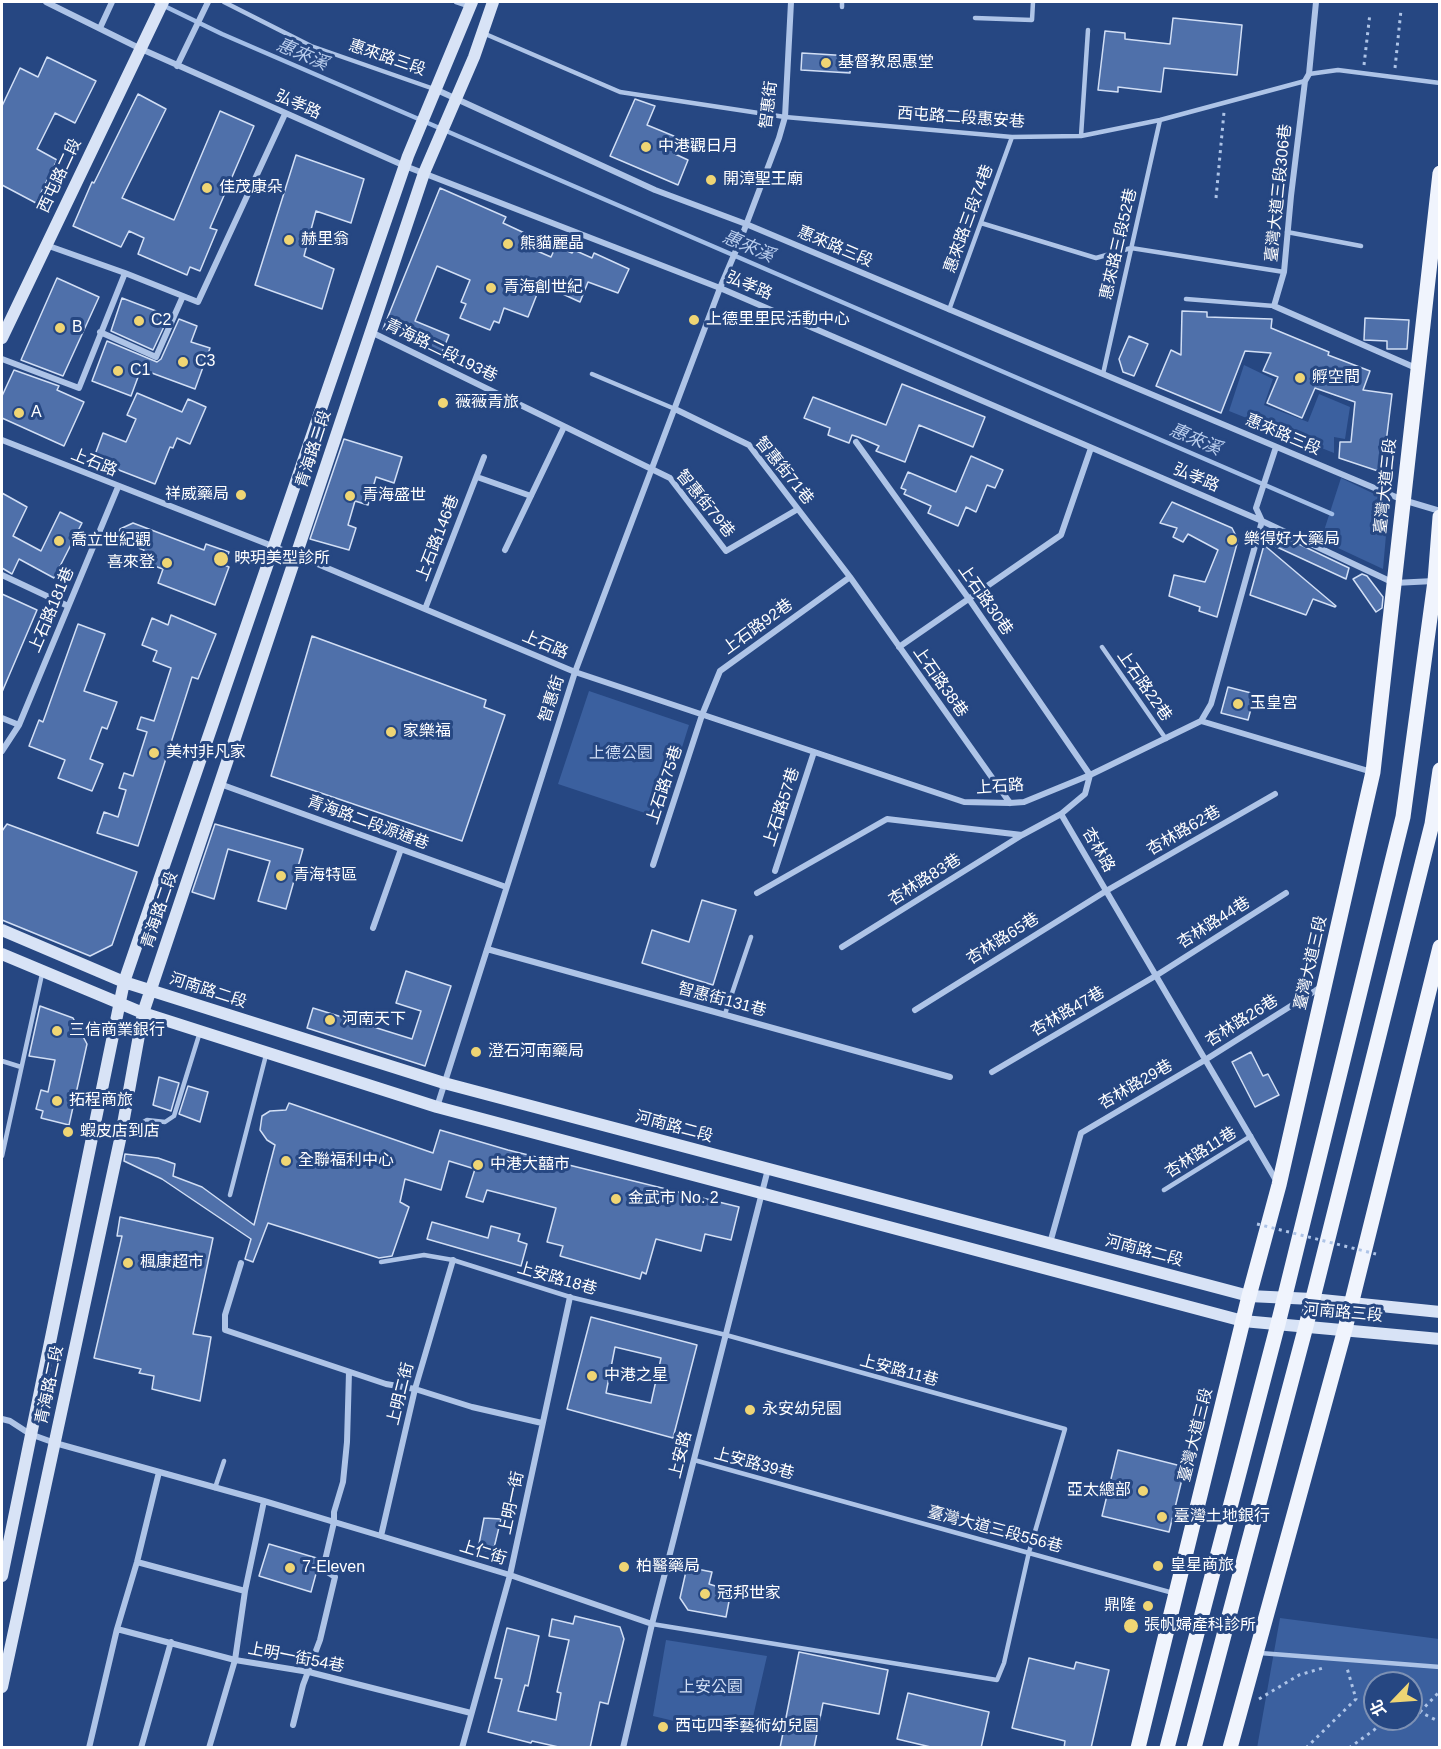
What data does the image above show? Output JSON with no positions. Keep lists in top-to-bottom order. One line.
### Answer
{"streets":{"main road":["西屯路二段","青海路二段","臺灣大道三段","河南路二段","河南路三段"],"street":["惠來路三段","弘孝路","智惠街","臺灣大道三段306巷","青海路二段193巷","上石路","智惠街71巷","智惠街79巷","上石路146巷","上石路30巷","上石路181巷","上石路92巷","上石路38巷","上石路75巷","上石路57巷","青海路二段源通巷","杏林路62巷","杏林路","杏林路83巷","杏林路44巷","杏林路65巷","智惠街131巷","杏林路47巷","杏林路26巷","杏林路29巷","上明二街","上安路","上明一街","上仁街","上明一街54巷"],"lane":["西屯路二段惠安巷","惠來路三段74巷","惠來路三段52巷","上石路22巷","杏林路11巷","上安路18巷","上安路11巷","上安路39巷","臺灣大道三段556巷"]},"crossings":[["惠來路三段","智惠街"],["惠來路三段","惠來路三段74巷"],["惠來路三段","惠來路三段52巷"],["惠來路三段","青海路二段"],["惠來路三段","臺灣大道三段"],["弘孝路","智惠街"],["弘孝路","西屯路二段"],["弘孝路","青海路二段"],["弘孝路","臺灣大道三段"],["智惠街","西屯路二段惠安巷"],["智惠街","青海路二段193巷"],["智惠街","上石路"],["智惠街","智惠街71巷"],["智惠街","智惠街79巷"],["智惠街","青海路二段源通巷"],["智惠街","河南路二段"],["智惠街","智惠街131巷"],["西屯路二段惠安巷","臺灣大道三段306巷"],["西屯路二段惠安巷","惠來路三段74巷"],["西屯路二段惠安巷","惠來路三段52巷"],["青海路二段193巷","青海路二段"],["青海路二段193巷","智惠街79巷"],["青海路二段","上石路"],["青海路二段","青海路二段源通巷"],["青海路二段","河南路二段"],["青海路二段","上仁街"],["上石路","上石路146巷"],["上石路","上石路30巷"],["上石路","上石路181巷"],["上石路","上石路92巷"],["上石路","上石路38巷"],["上石路","上石路22巷"],["上石路","上石路75巷"],["上石路","上石路57巷"],["智惠街71巷","智惠街79巷"],["智惠街71巷","上石路92巷"],["智惠街71巷","上石路38巷"],["臺灣大道三段","杏林路"],["臺灣大道三段","河南路二段"],["臺灣大道三段","杏林路26巷"],["臺灣大道三段","河南路三段"],["臺灣大道三段","臺灣大道三段556巷"],["上石路92巷","上石路38巷"],["上石路92巷","上石路75巷"],["杏林路62巷","杏林路"],["杏林路62巷","杏林路65巷"],["杏林路","杏林路44巷"],["杏林路","杏林路65巷"],["杏林路","杏林路47巷"],["杏林路","杏林路26巷"],["杏林路","杏林路29巷"],["杏林路","杏林路11巷"],["杏林路44巷","杏林路47巷"],["河南路二段","杏林路29巷"],["河南路二段","河南路三段"],["河南路二段","上安路"],["杏林路26巷","杏林路29巷"],["上安路18巷","上安路11巷"],["上安路18巷","上明二街"],["上安路18巷","上安路"],["上安路18巷","上明一街"],["上安路11巷","上安路"],["上安路11巷","臺灣大道三段556巷"],["上安路11巷","上仁街"],["上明二街","上仁街"],["上安路","上安路39巷"],["上安路","上仁街"],["上安路39巷","臺灣大道三段556巷"],["上明一街","上仁街"],["上明一街","上明一街54巷"],["臺灣大道三段556巷","上仁街"]],"water":["惠來溪"],"parks":["上德公園","上安公園"],"places":["基督教恩惠堂","中港觀日月","開漳聖王廟","佳茂康朵","赫里翁","熊貓麗晶","青海創世紀","上德里里民活動中心","C2","B","C3","C1","孵空間","薇薇青旅","A","祥威藥局","青海盛世","樂得好大藥局","喬立世紀觀","映玥美型診所","喜來登","玉皇宮","家樂福","美村非凡家","青海特區","河南天下","三信商業銀行","澄石河南藥局","拓程商旅","蝦皮店到店","全聯福利中心","中港大囍市","金武市 No. 2","楓康超市","中港之星","永安幼兒園","亞太總部","臺灣土地銀行","皇星商旅","柏醫藥局","7-Eleven","冠邦世家","鼎隆","張帆婦產科診所","西屯四季藝術幼兒園"],"north":"bottom left"}
